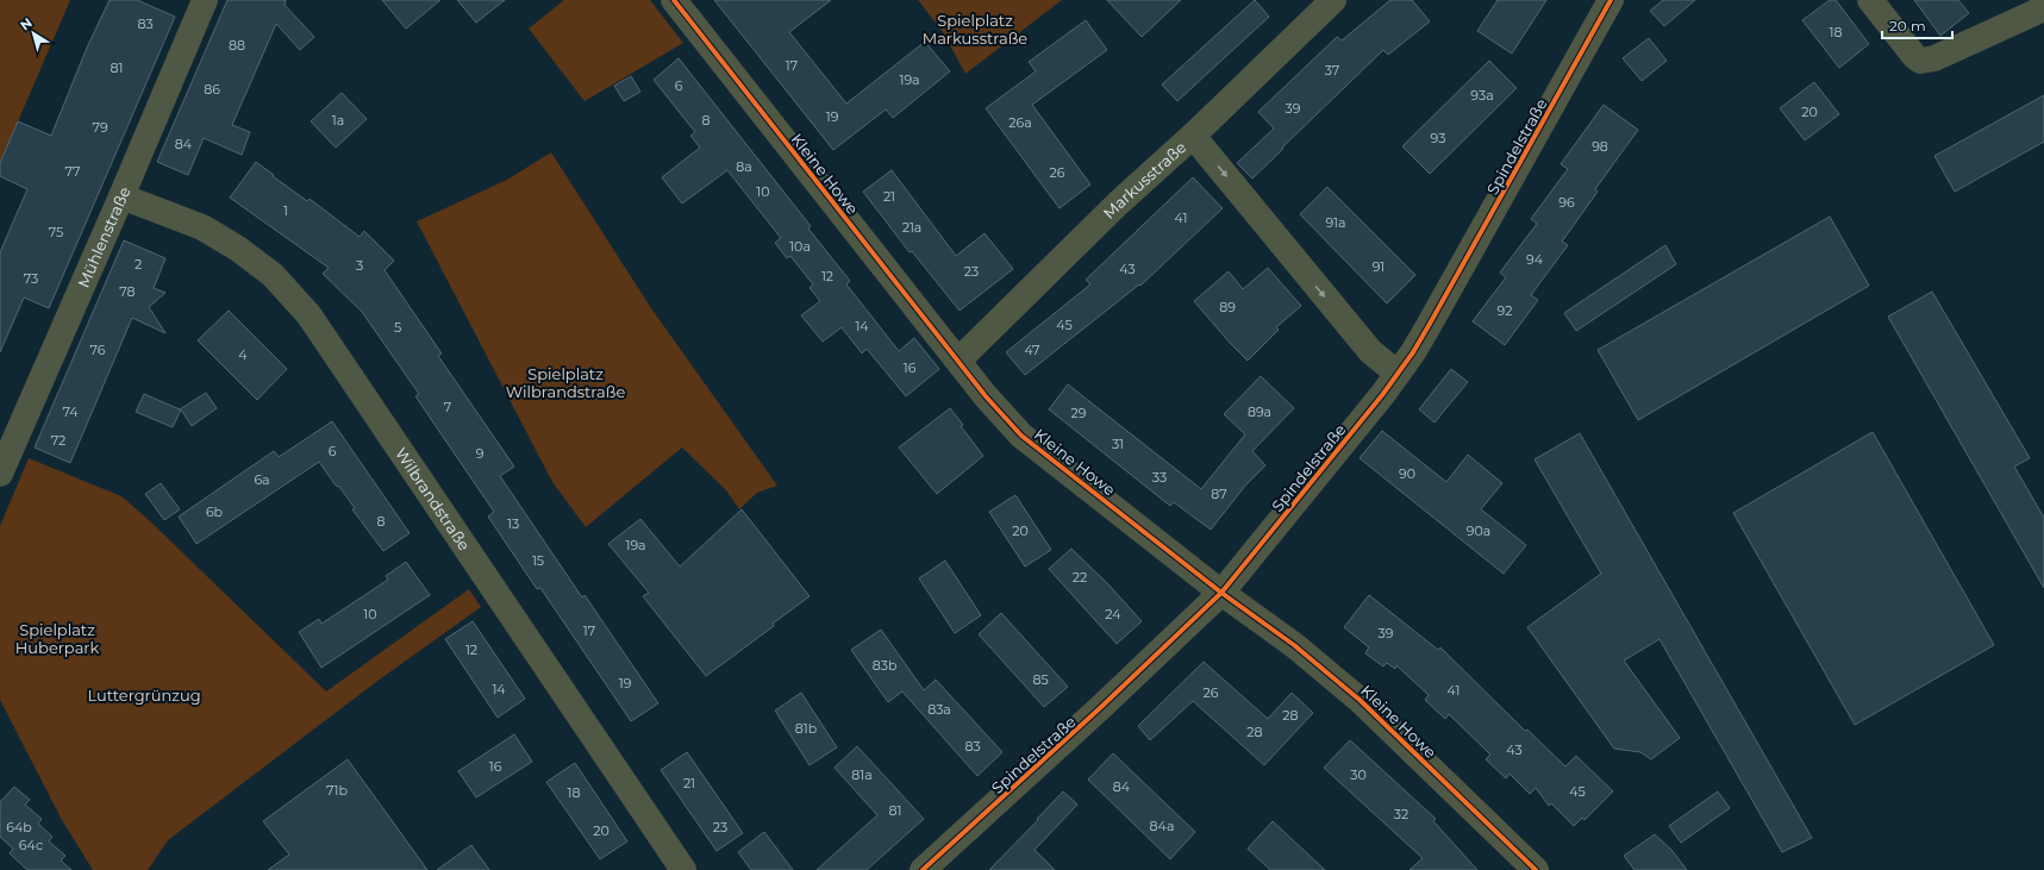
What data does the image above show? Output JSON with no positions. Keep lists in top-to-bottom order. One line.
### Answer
{"streets":{"street":["Spindelstraße","Kleine Howe","Markusstraße","Mühlenstraße","Wilbrandstraße"]},"crossings":[["Spindelstraße","Kleine Howe"],["Kleine Howe","Markusstraße"],["Mühlenstraße","Wilbrandstraße"]],"parks":["Spielplatz Markusstraße","Spielplatz Wilbrandstraße","Spielplatz Huberpark","Luttergrünzug"],"house_numbers":["83","18","88","17","81","37","19a","6","86","93a","39","20","19","1a","8","26a","79","93","84","98","8a","77","26","10","21","96","1","41","91a","21a","75","10a","94","2","3","91","43","23","12","73","78","89","92","45","14","5","76","47","4","16","7","74","89a","29","72","31","6","9","90","33","6a","87","6b","8","13","20","90a","19a","15","22","10","24","17","39","12","83b","85","19","14","41","26","83a","28","81b","28","83","43","16","81a","30","21","84","71b","45","18","81","32","84a","64b","23","20","64c"],"scale_bar":"20 m","north":"top left"}
